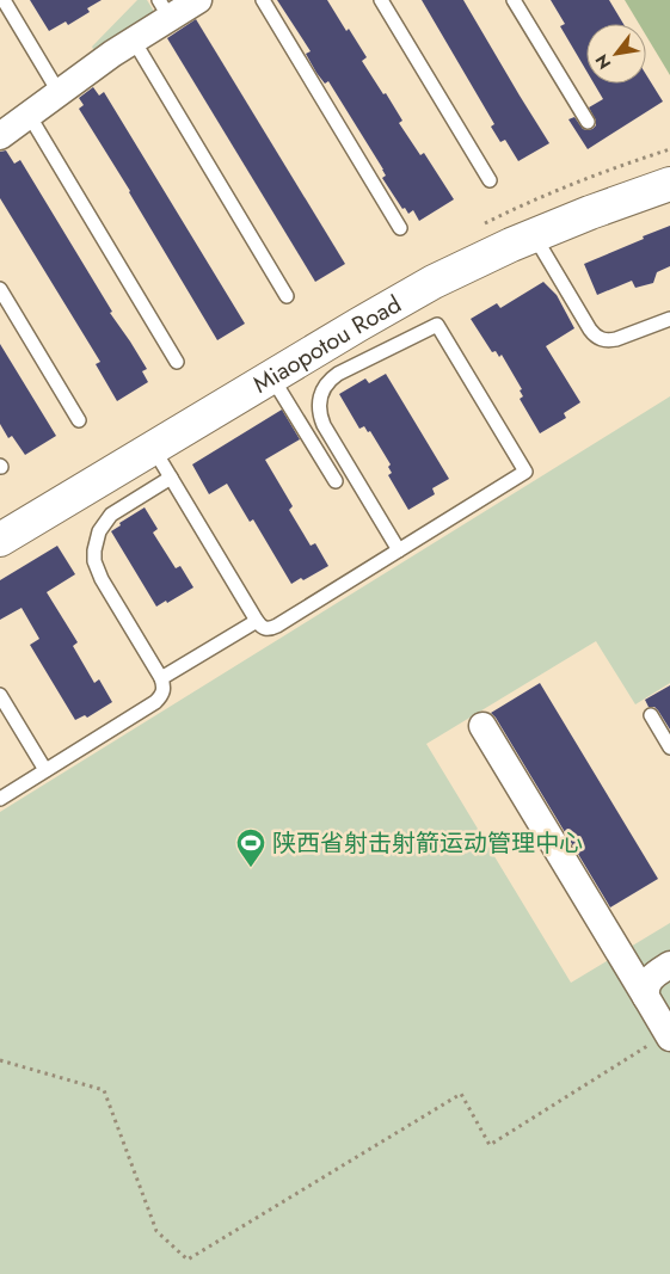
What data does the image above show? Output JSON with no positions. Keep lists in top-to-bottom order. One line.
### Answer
{"streets":{"street":["Miaopotou Road"]},"places":{"sports":["陕西省射击射箭运动管理中心"]},"north":"bottom left"}
